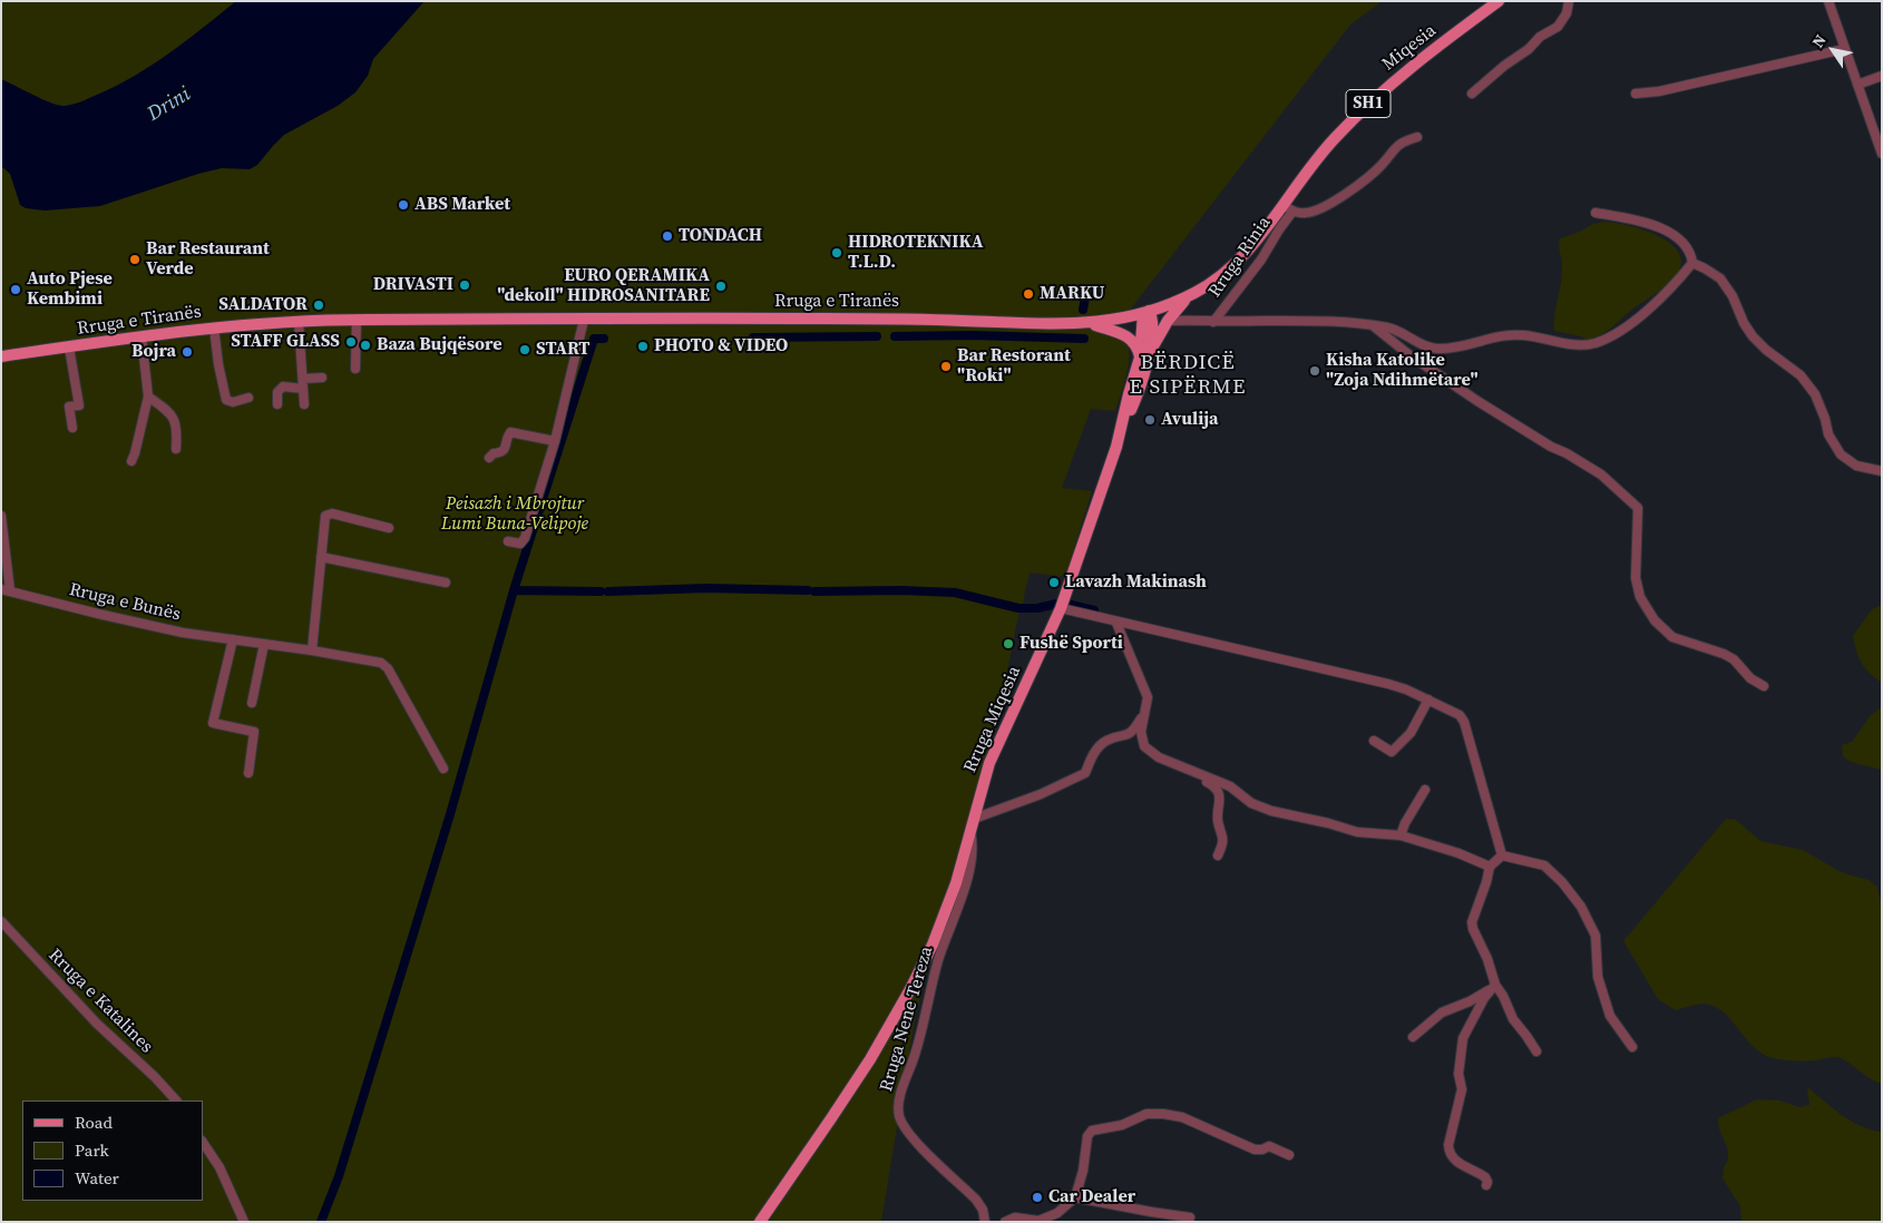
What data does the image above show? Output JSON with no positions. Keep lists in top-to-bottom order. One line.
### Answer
{"streets":{"main road":["Miqesia","SH1","Rruga e Tiranës","Rruga Miqesia"],"street":["Rruga Rinia","Rruga e Bunës","Rruga e Katalines","Rruga Nene Tereza"]},"crossings":[["Miqesia","SH1"],["Miqesia","Rruga Rinia"],["SH1","Rruga e Tiranës"],["SH1","Rruga Miqesia"],["Rruga Miqesia","Rruga Nene Tereza"]],"districts":["BËRDICË E SIPËRME"],"water":["Drini"],"parks":["Peisazh i Mbrojtur Lumi Buna-Velipoje"],"places":["ABS Market","TONDACH","HIDROTEKNIKA T.L.D.","Bar Restaurant Verde","DRIVASTI","EURO QERAMIKA \"dekoll\" HIDROSANITARE","Auto Pjese Kembimi","MARKU","SALDATOR","STAFF GLASS","Baza Bujqësore","PHOTO & VIDEO","START","Bojra","Bar Restorant \"Roki\"","Kisha Katolike \"Zoja Ndihmëtare\"","Avulija","Lavazh Makinash","Fushë Sporti","Car Dealer"],"legend":["Road","Park","Water"],"north":"top left"}
